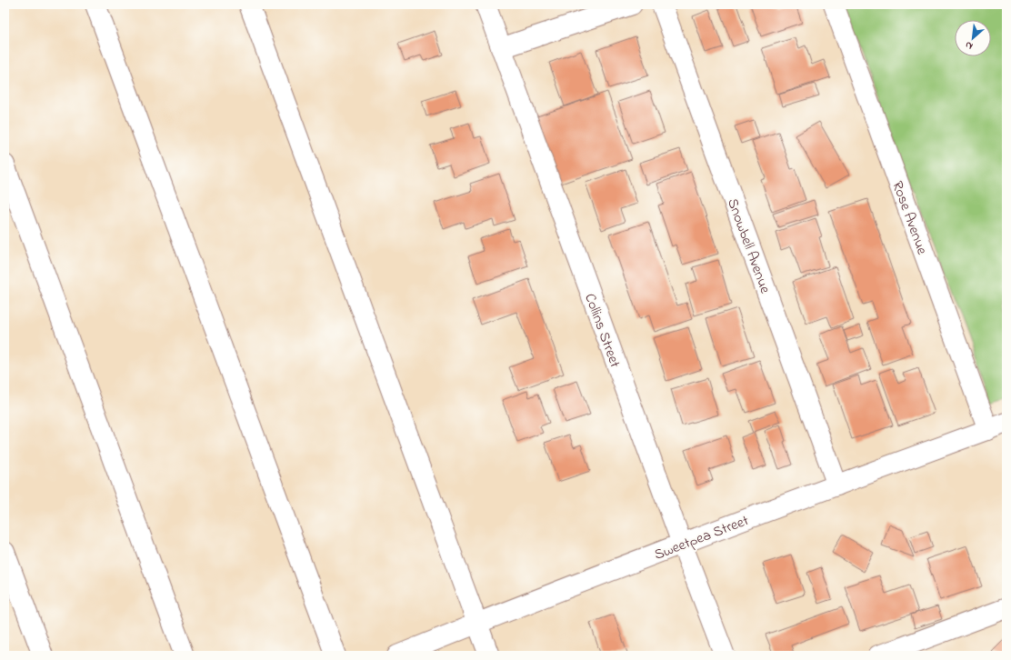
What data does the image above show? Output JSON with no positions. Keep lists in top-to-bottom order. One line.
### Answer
{"streets":{"street":["Rose Avenue","Snowbell Avenue","Collins Street","Sweetpea Street"]},"crossings":[["Rose Avenue","Sweetpea Street"],["Snowbell Avenue","Sweetpea Street"],["Collins Street","Sweetpea Street"]],"north":"bottom left"}
